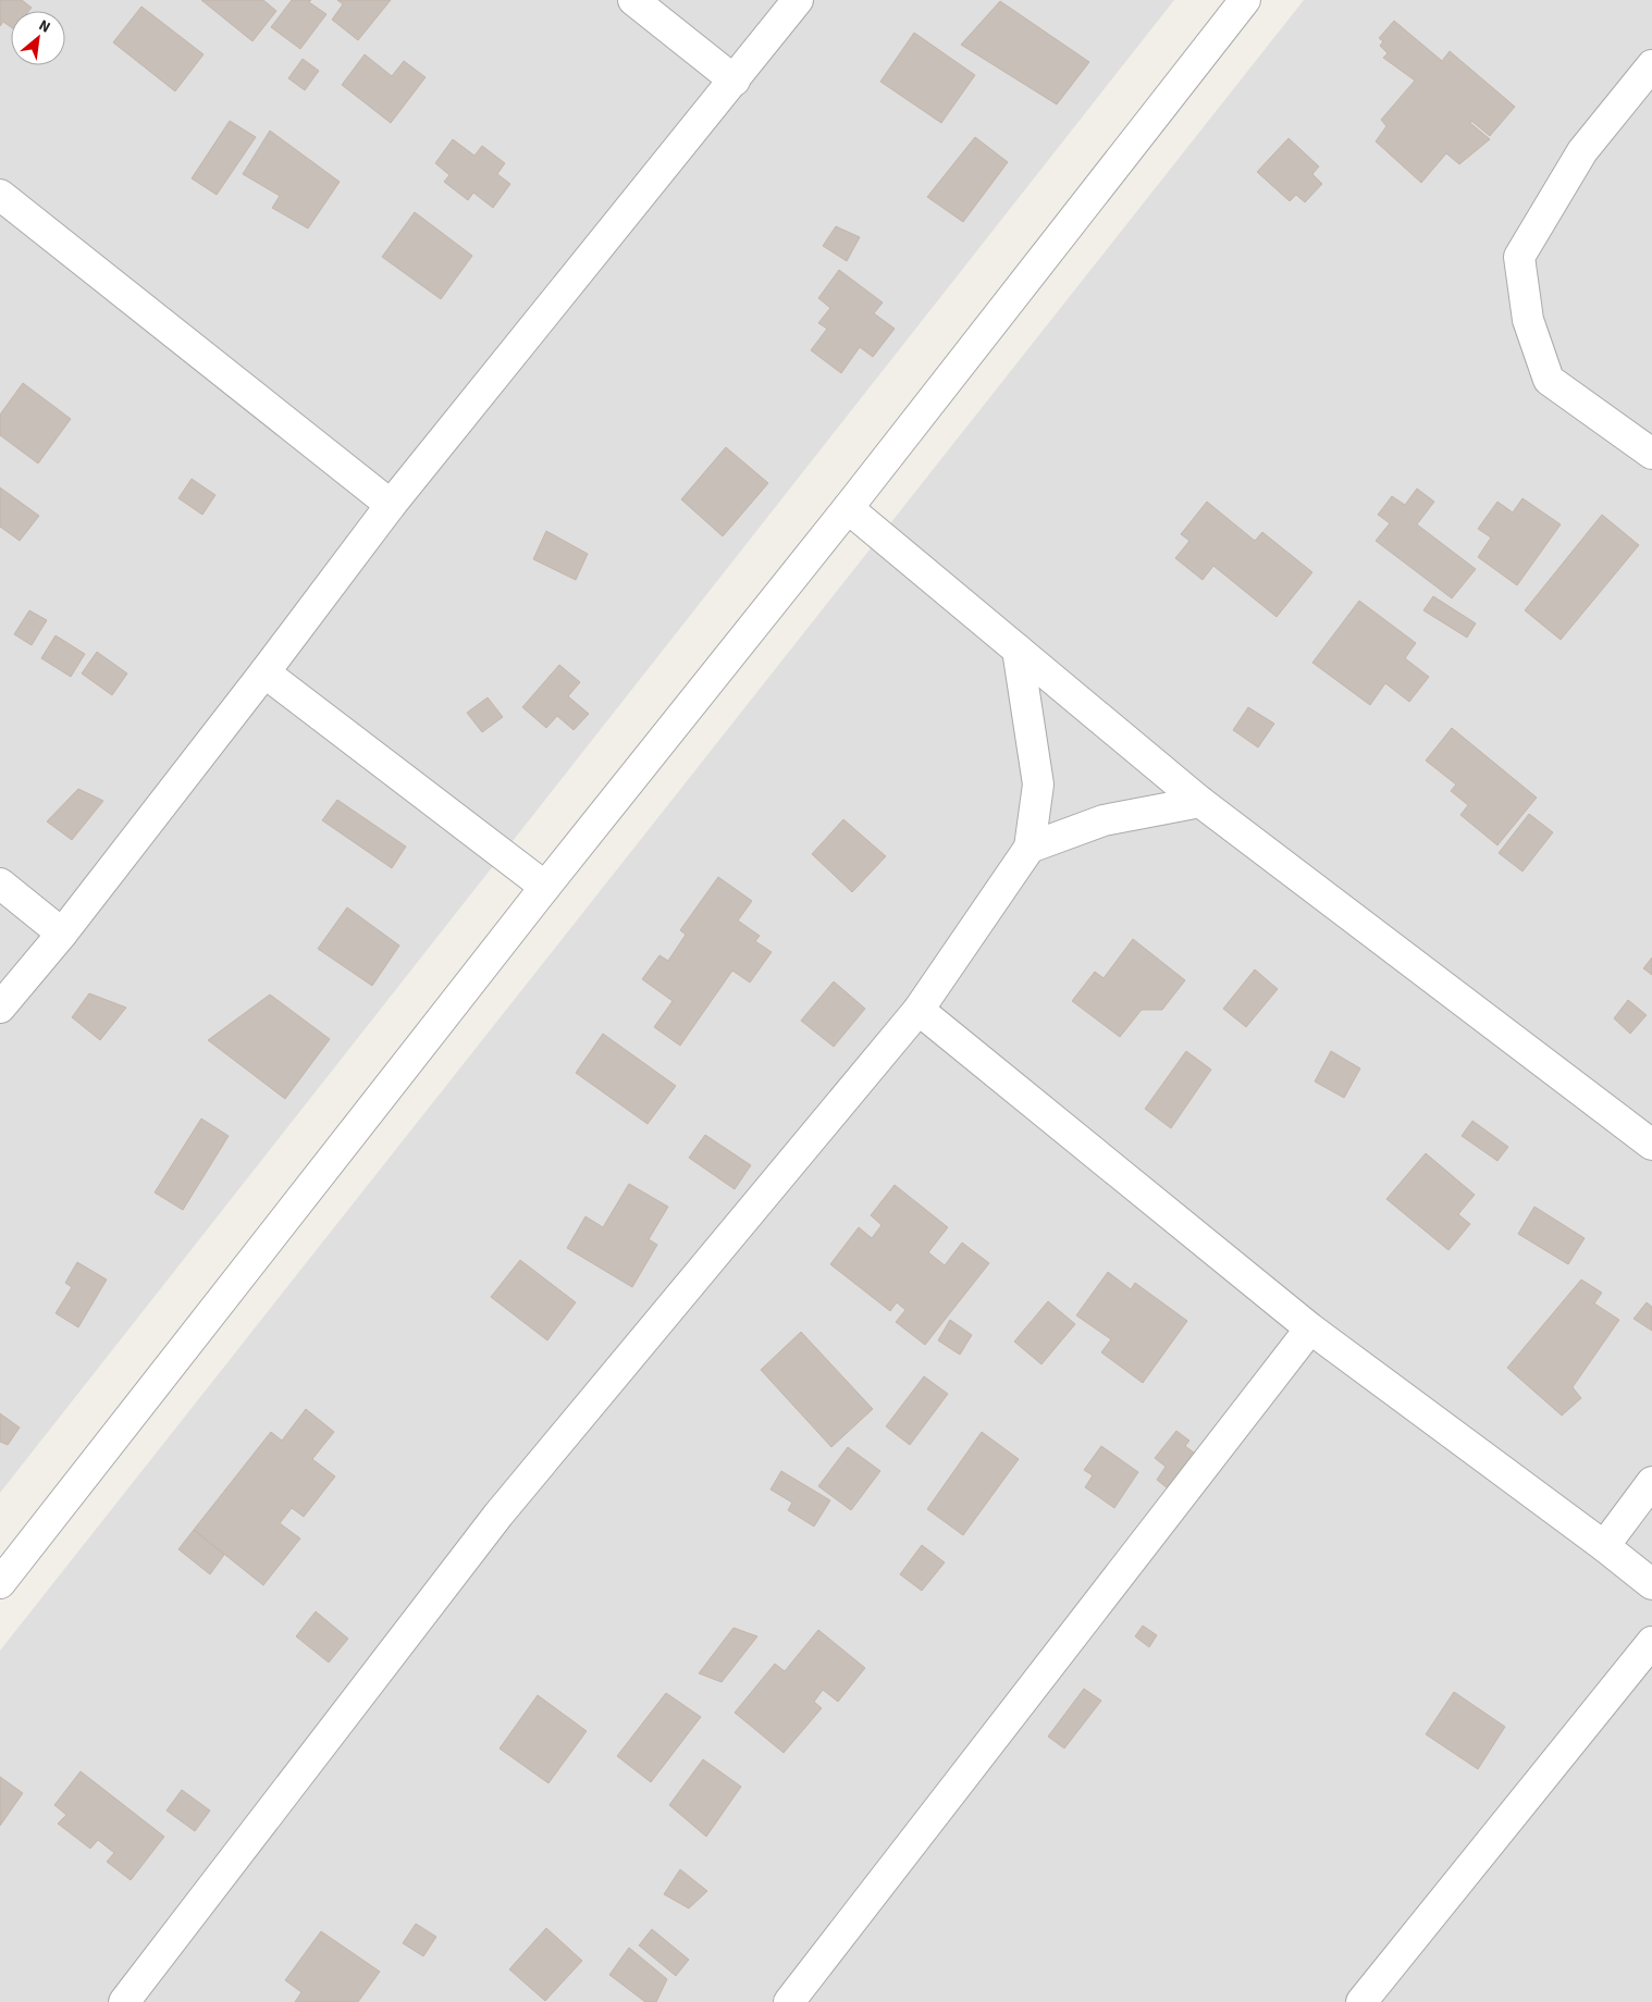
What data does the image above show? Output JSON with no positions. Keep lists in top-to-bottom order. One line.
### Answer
{"north":"top right"}
